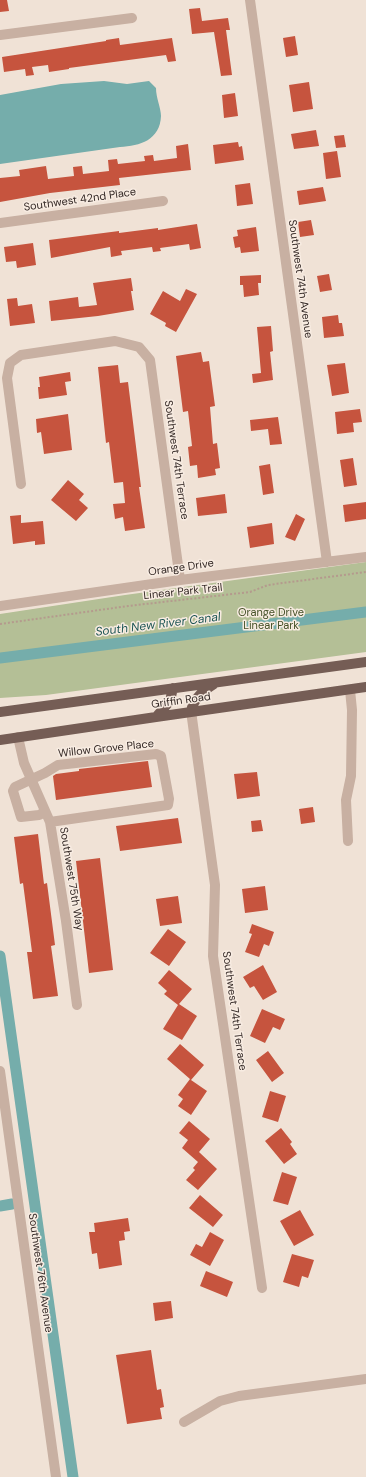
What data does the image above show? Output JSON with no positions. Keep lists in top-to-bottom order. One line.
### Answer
{"streets":{"main road":["Griffin Road"],"street":["Southwest 42nd Place","Southwest 74th Avenue","Southwest 74th Terrace","Orange Drive","Willow Grove Place","Southwest 75th Way","Southwest 76th Avenue"],"path":["Linear Park Trail"]},"crossings":[["Southwest 74th Avenue","Orange Drive"],["Southwest 74th Terrace","Orange Drive"],["Southwest 74th Terrace","Griffin Road"],["Griffin Road","Southwest 75th Way"],["Willow Grove Place","Southwest 75th Way"]],"water":["South New River Canal"],"parks":["Orange Drive Linear Park"]}
